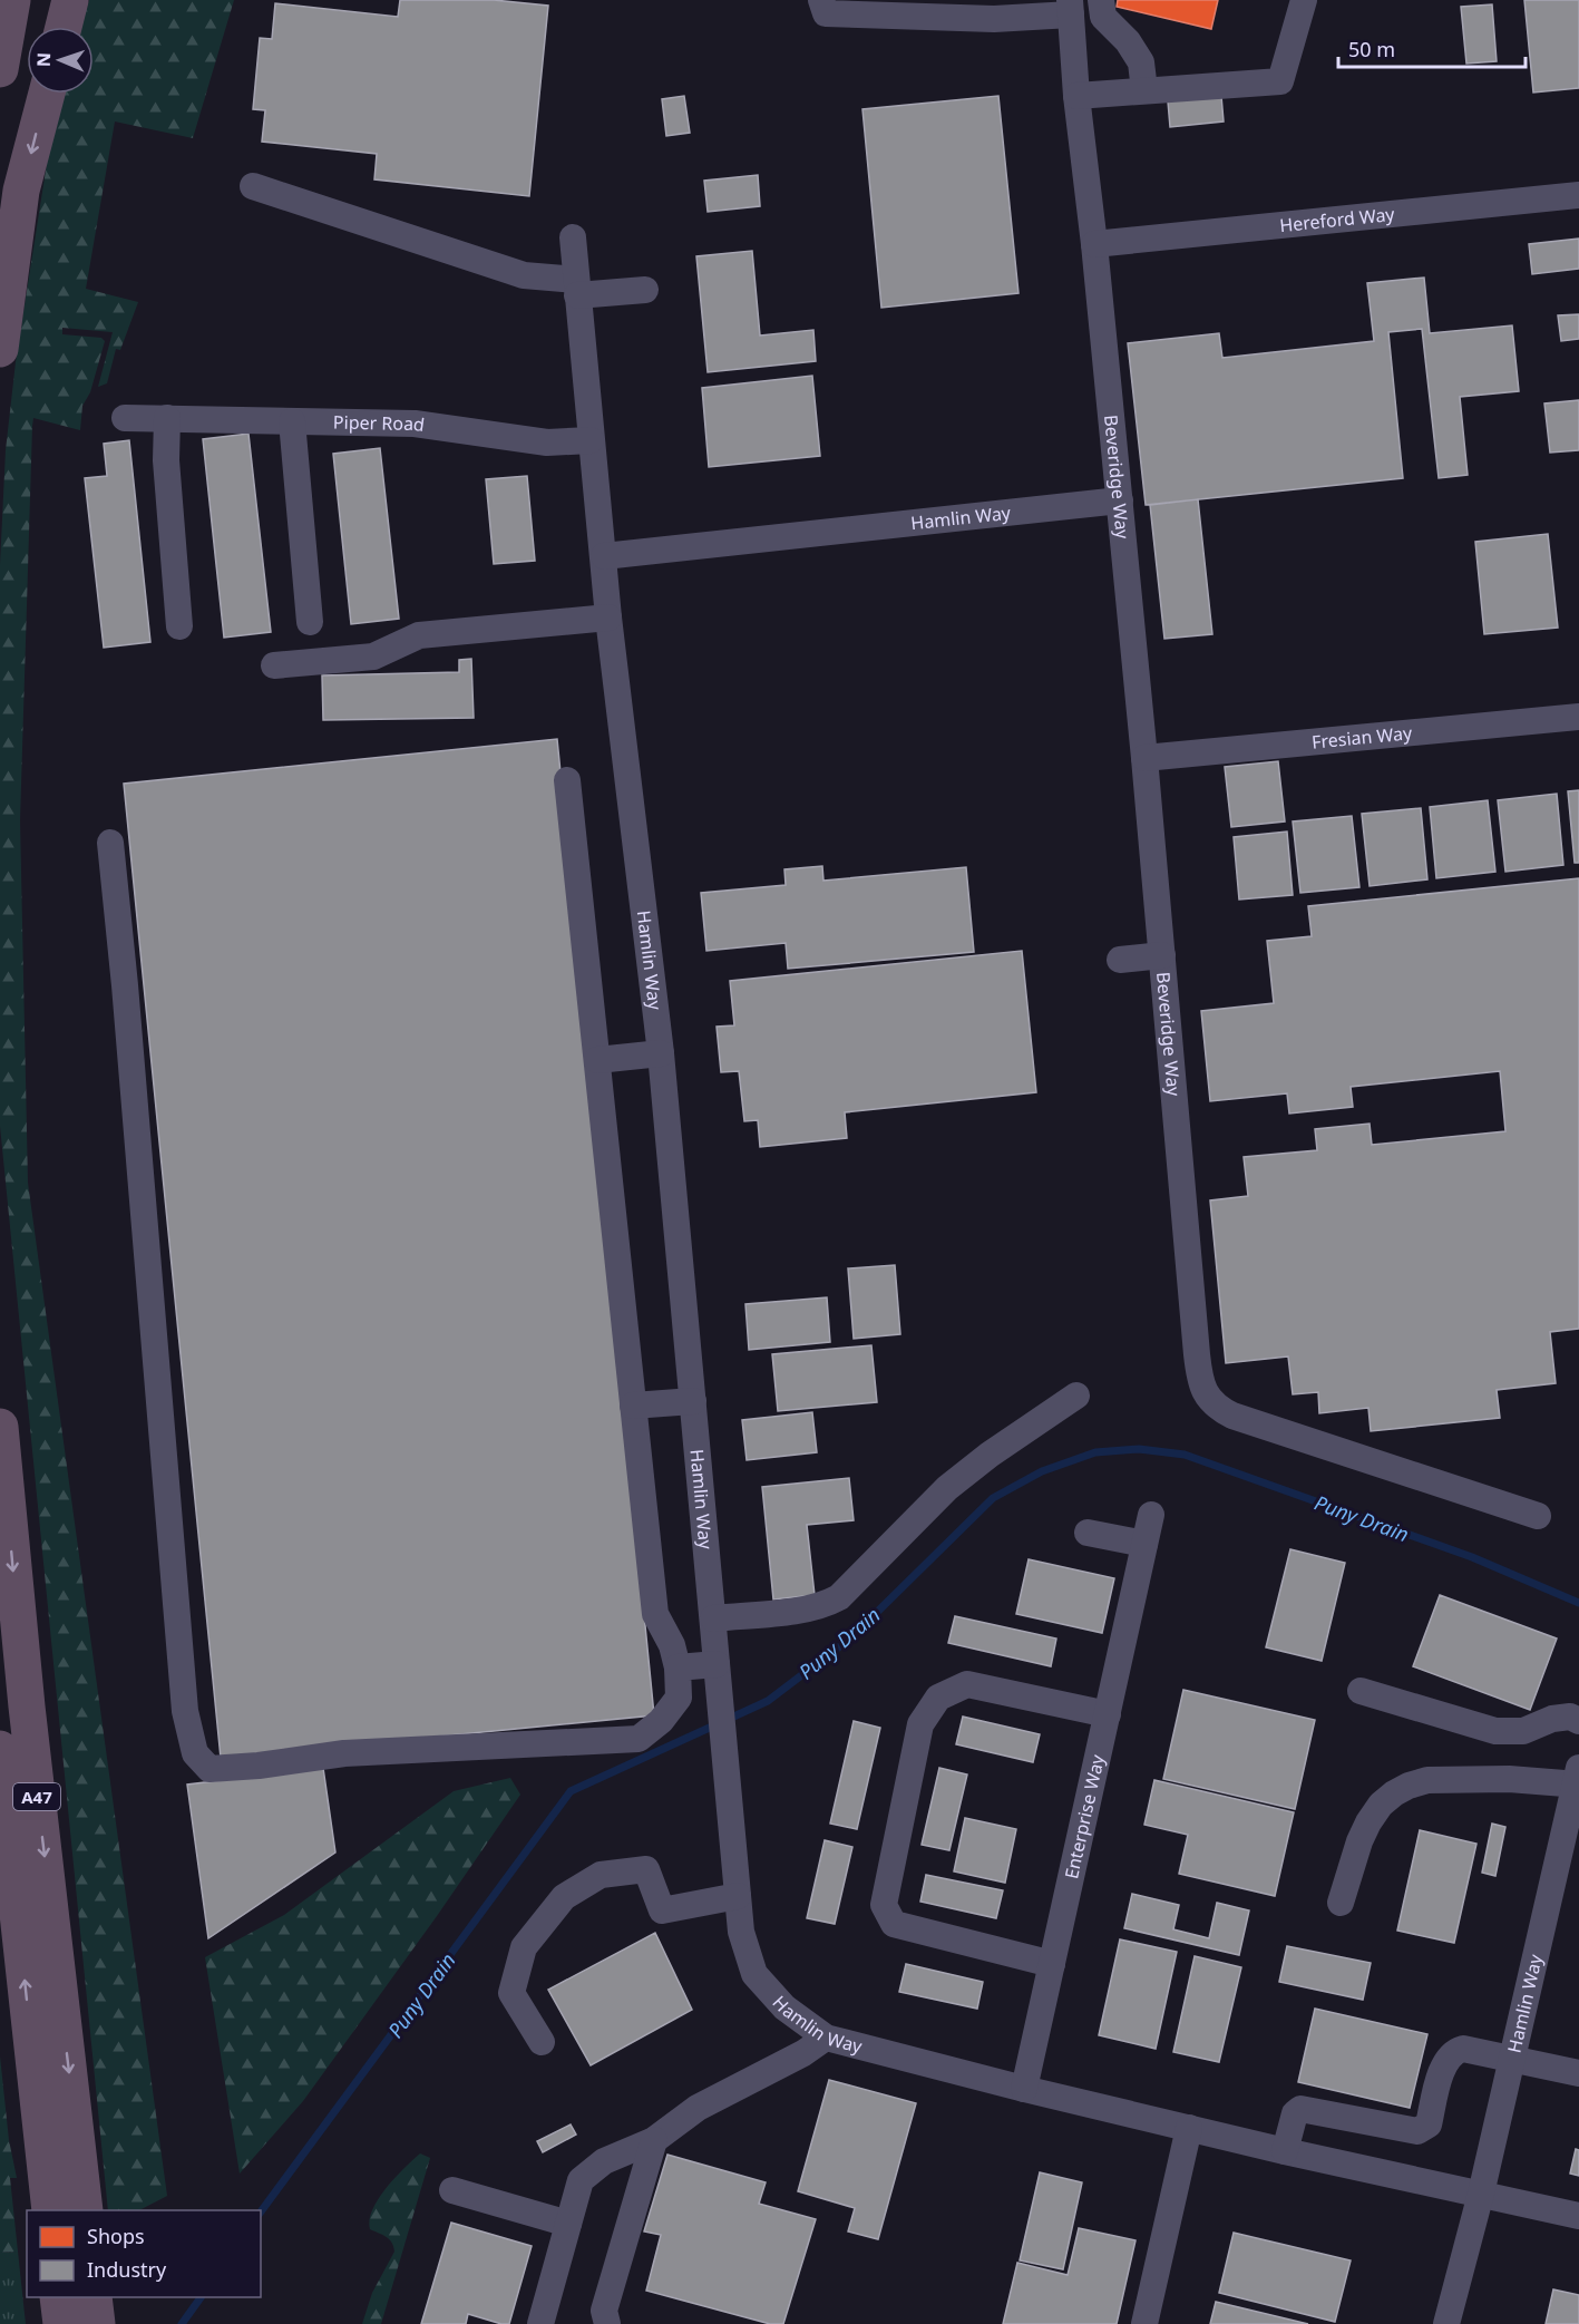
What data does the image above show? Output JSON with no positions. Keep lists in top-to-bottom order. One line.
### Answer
{"streets":{"highway":["A47"],"street":["Hereford Way","Piper Road","Beveridge Way","Hamlin Way","Fresian Way","Enterprise Way"]},"crossings":[["Hereford Way","Beveridge Way"],["Piper Road","Hamlin Way"],["Beveridge Way","Hamlin Way"],["Beveridge Way","Fresian Way"],["Hamlin Way","Enterprise Way"]],"water":["Puny Drain"],"legend":["Shops","Industry"],"scale_bar":"50 m","north":"left"}
